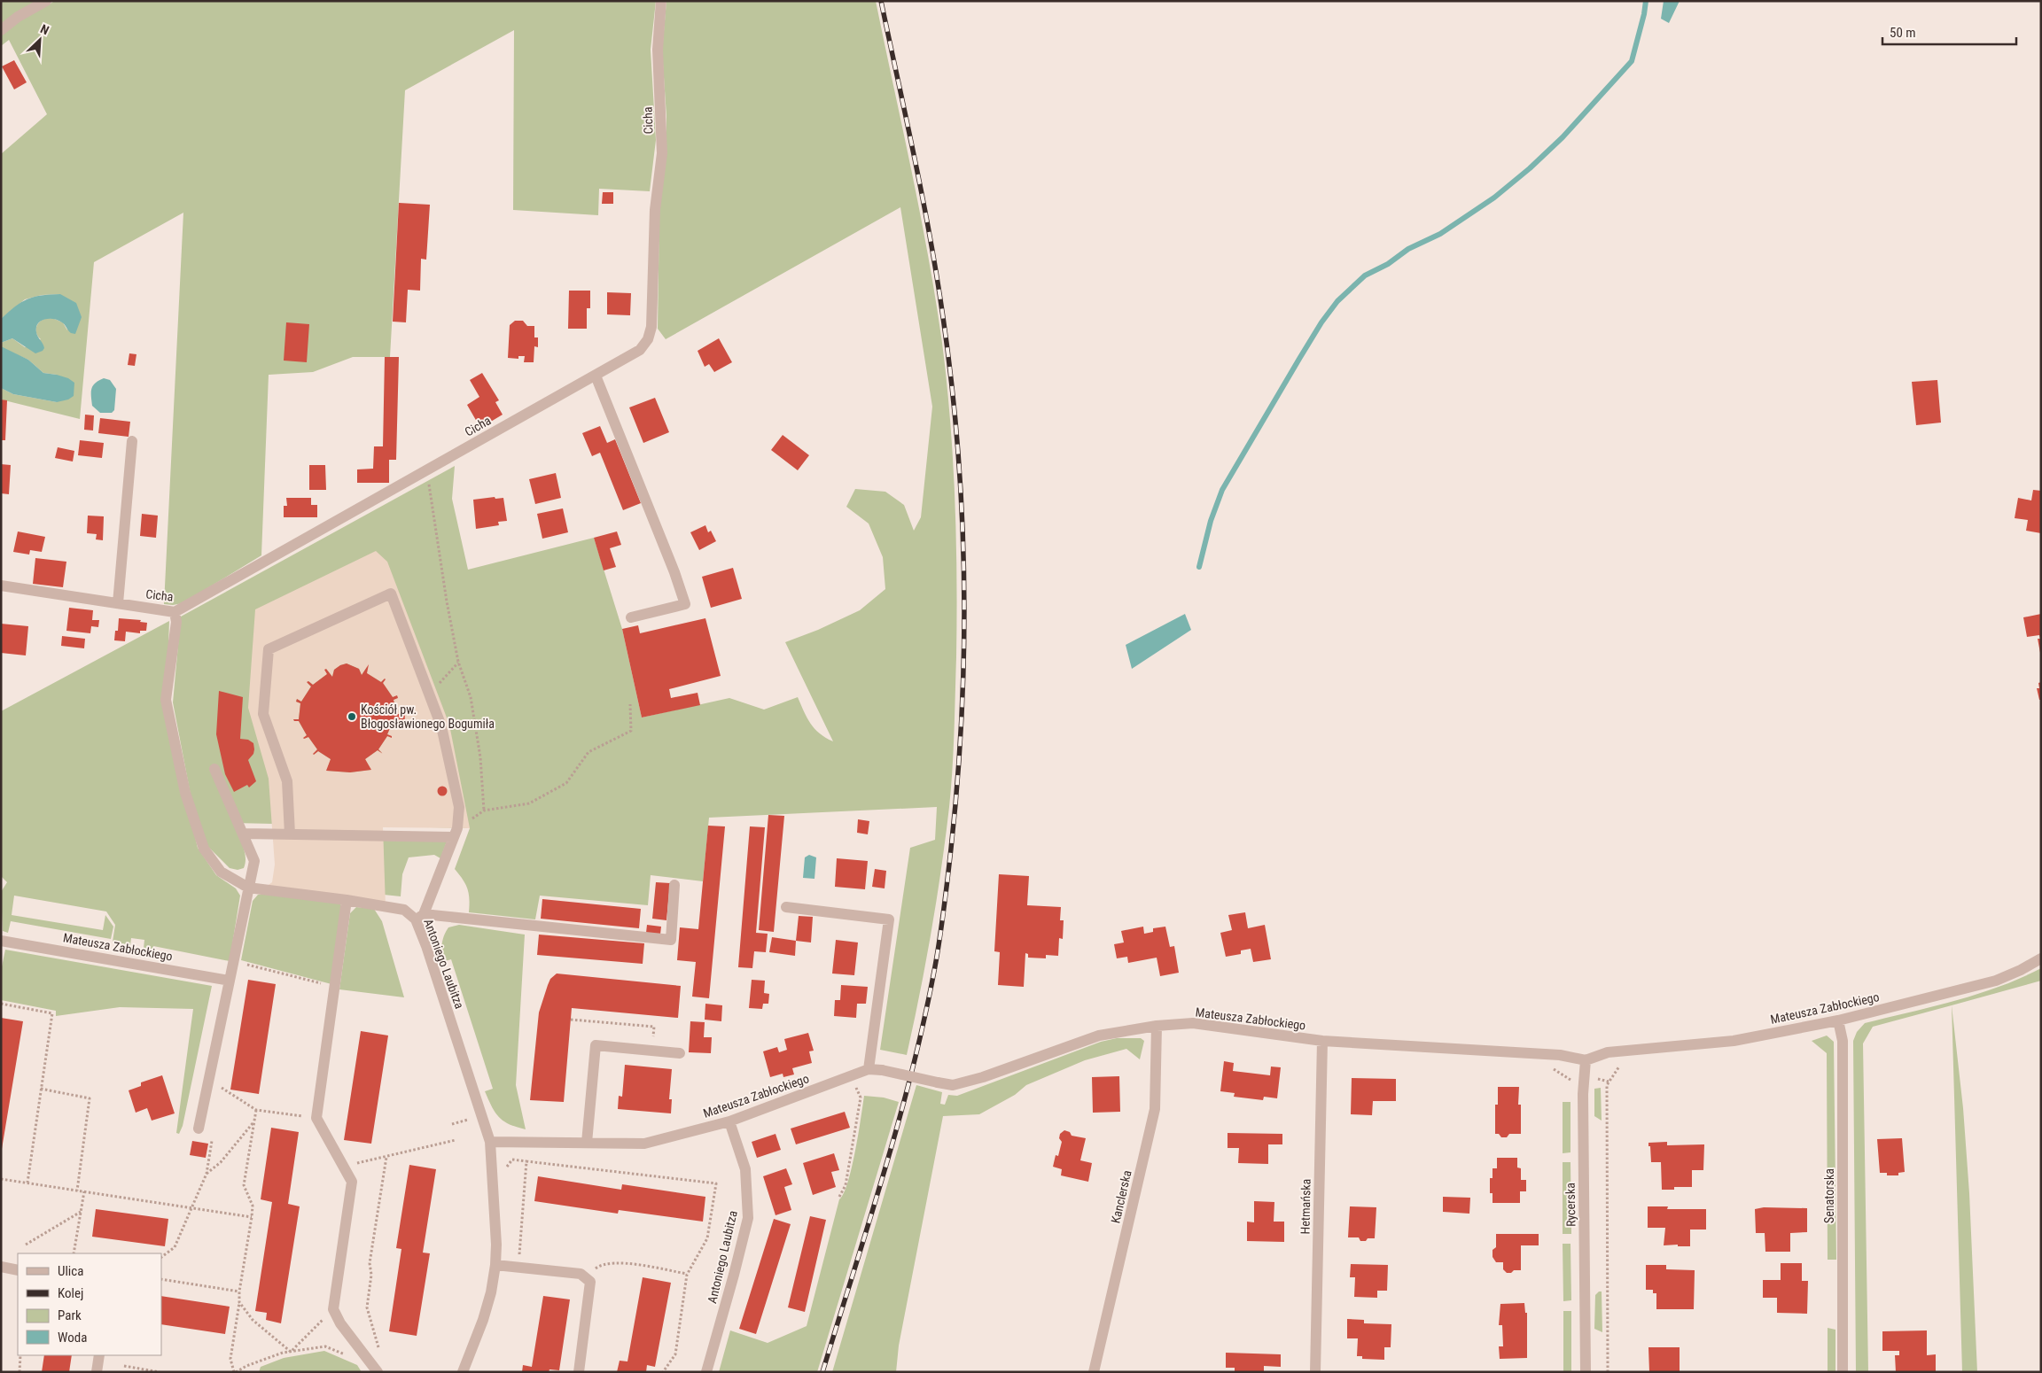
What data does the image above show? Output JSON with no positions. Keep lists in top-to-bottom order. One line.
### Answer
{"streets":{"street":["Cicha","Mateusza Zabłockiego","Antoniego Laubitza","Senatorska","Kanclerska","Rycerska","Hetmańska"]},"crossings":[["Cicha","Antoniego Laubitza"],["Mateusza Zabłockiego","Antoniego Laubitza"],["Mateusza Zabłockiego","Senatorska"],["Mateusza Zabłockiego","Kanclerska"],["Mateusza Zabłockiego","Rycerska"],["Mateusza Zabłockiego","Hetmańska"]],"places":["Kościół pw. Błogosławionego Bogumiła"],"legend":["Ulica","Kolej","Park","Woda"],"scale_bar":"50 m","north":"top right"}
